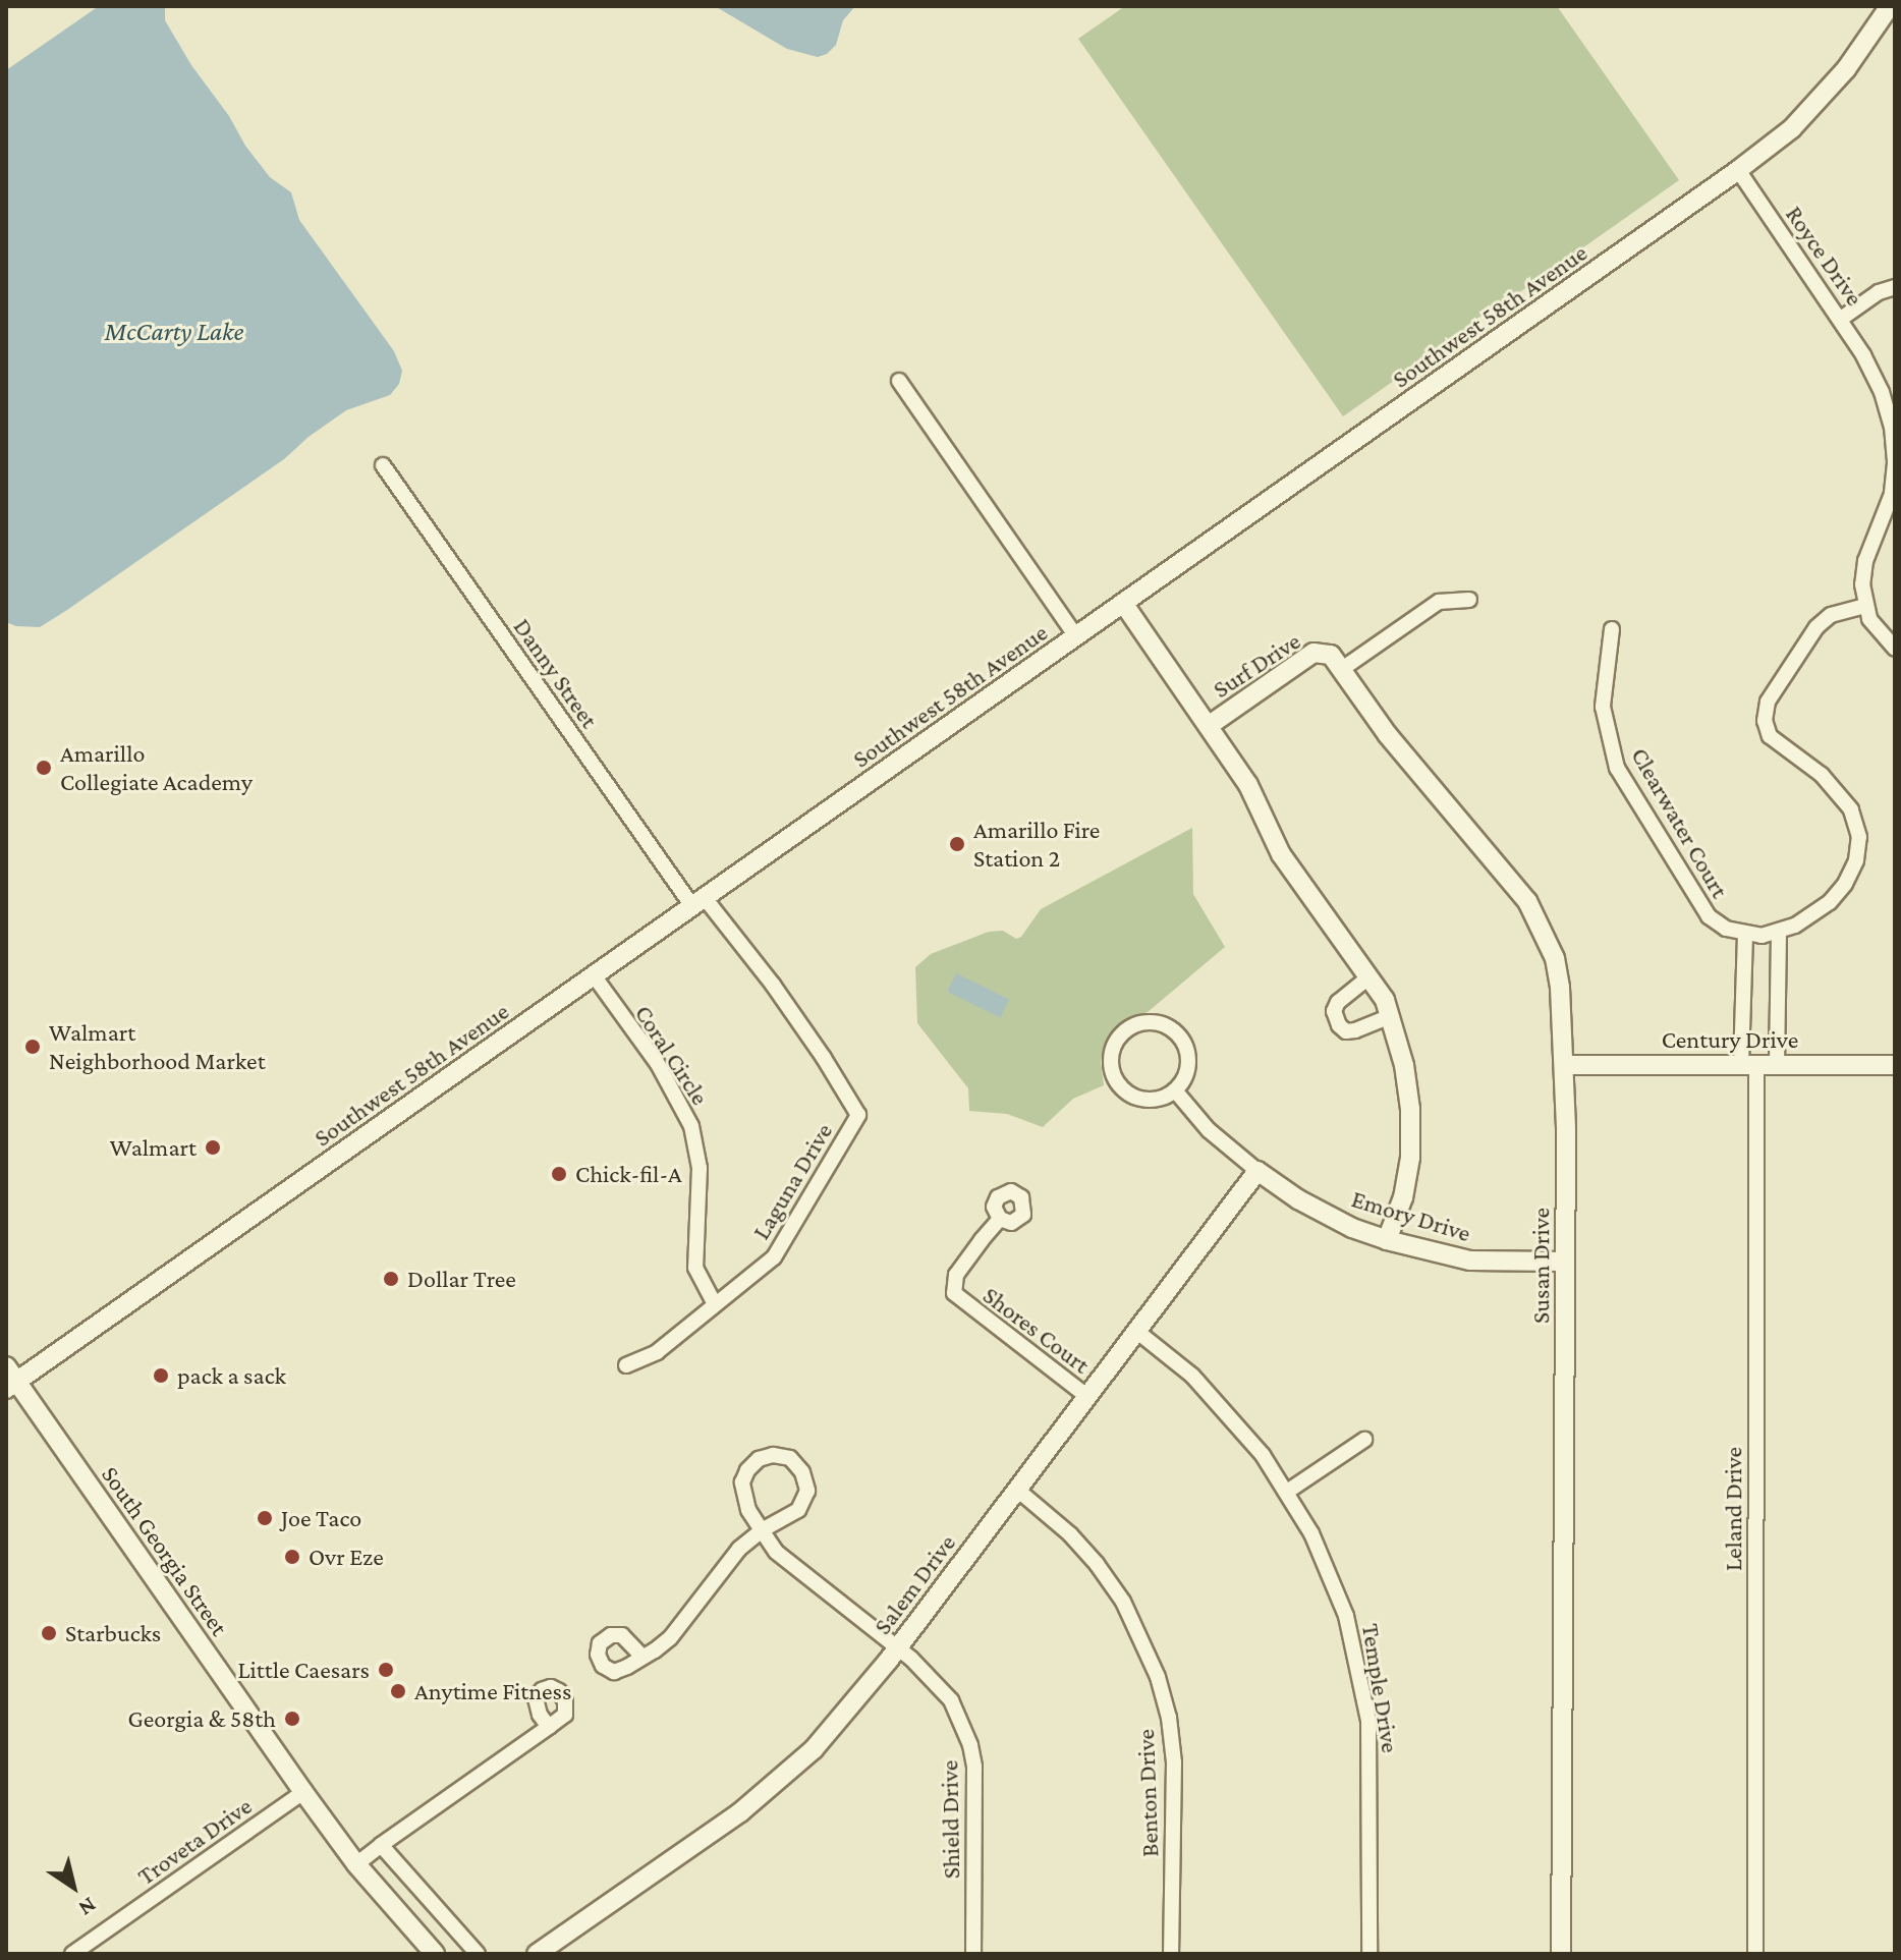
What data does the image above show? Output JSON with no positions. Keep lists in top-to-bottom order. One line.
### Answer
{"streets":{"main road":["Southwest 58th Avenue","Surf Drive","Century Drive","Emory Drive","Susan Drive","South Georgia Street","Salem Drive"],"street":["Royce Drive","Danny Street","Clearwater Court","Coral Circle","Laguna Drive","Shores Court","Leland Drive","Temple Drive","Benton Drive","Shield Drive","Troveta Drive"]},"crossings":[["Royce Drive","Southwest 58th Avenue"],["Southwest 58th Avenue","Danny Street"],["Southwest 58th Avenue","Coral Circle"],["Southwest 58th Avenue","Laguna Drive"],["Southwest 58th Avenue","South Georgia Street"],["Surf Drive","Susan Drive"],["Danny Street","Laguna Drive"],["Clearwater Court","Leland Drive"],["Century Drive","Susan Drive"],["Century Drive","Leland Drive"],["Coral Circle","Laguna Drive"],["Emory Drive","Susan Drive"],["Emory Drive","Salem Drive"],["Shores Court","Salem Drive"],["South Georgia Street","Troveta Drive"],["Salem Drive","Temple Drive"],["Salem Drive","Benton Drive"],["Salem Drive","Shield Drive"]],"water":["McCarty Lake"],"places":["Amarillo Collegiate Academy","Amarillo Fire Station 2","Walmart Neighborhood Market","Walmart","Chick-fil-A","Dollar Tree","pack a sack","Joe Taco","Ovr Eze","Starbucks","Little Caesars","Anytime Fitness","Georgia & 58th"],"north":"bottom right"}
